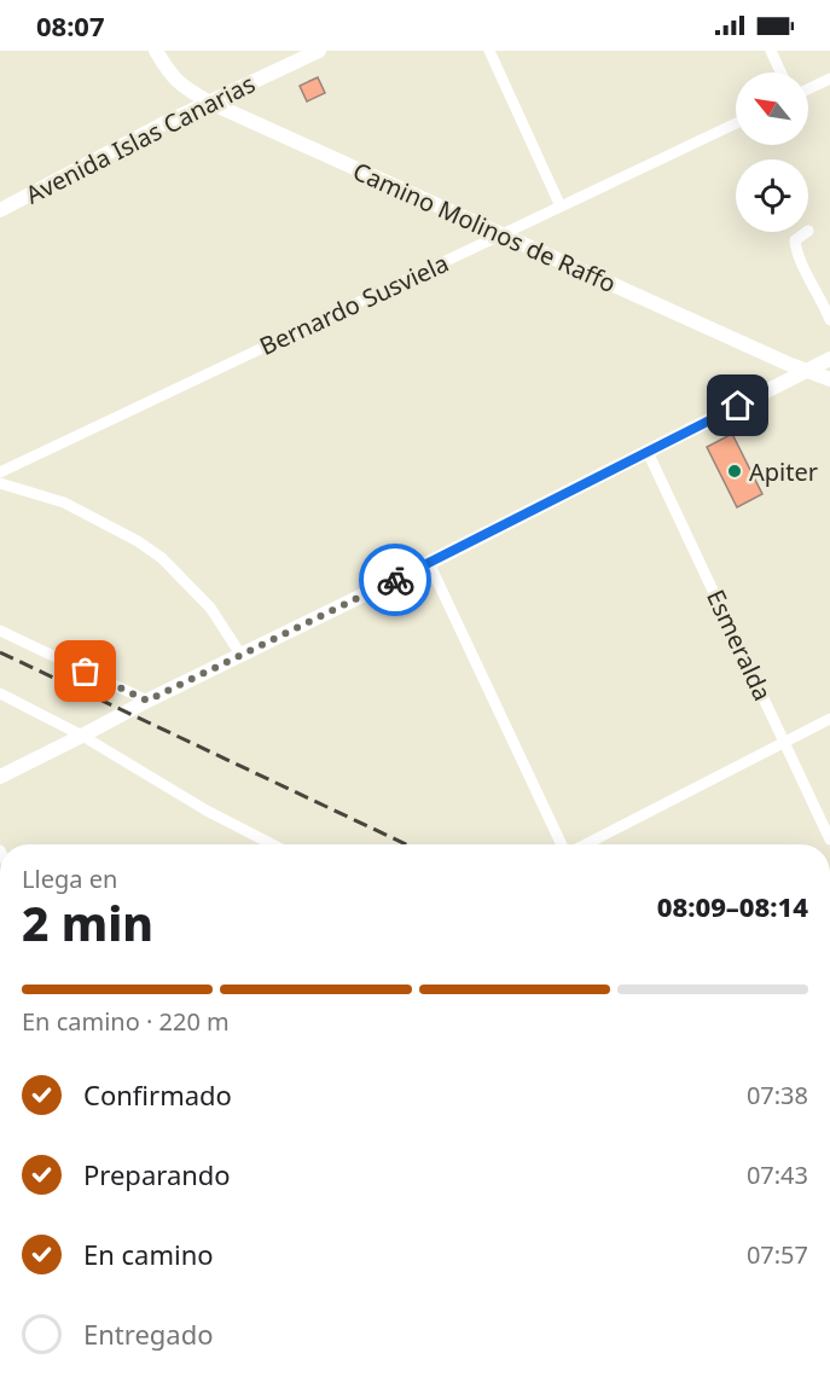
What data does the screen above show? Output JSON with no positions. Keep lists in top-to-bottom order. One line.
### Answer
{"streets":{"street":["Avenida Islas Canarias","Camino Molinos de Raffo","Bernardo Susviela","Esmeralda"]},"crossings":[["Avenida Islas Canarias","Camino Molinos de Raffo"],["Camino Molinos de Raffo","Bernardo Susviela"]],"places":["Apiter"],"north":"top left","page":{"status":"08:07","heading":["2 min","Llega en","08:09–08:14"],"bar":"En camino · 220 m","list":[["Confirmado","07:38"],["Preparando","07:43"],["En camino","07:57"],"Entregado"]}}
